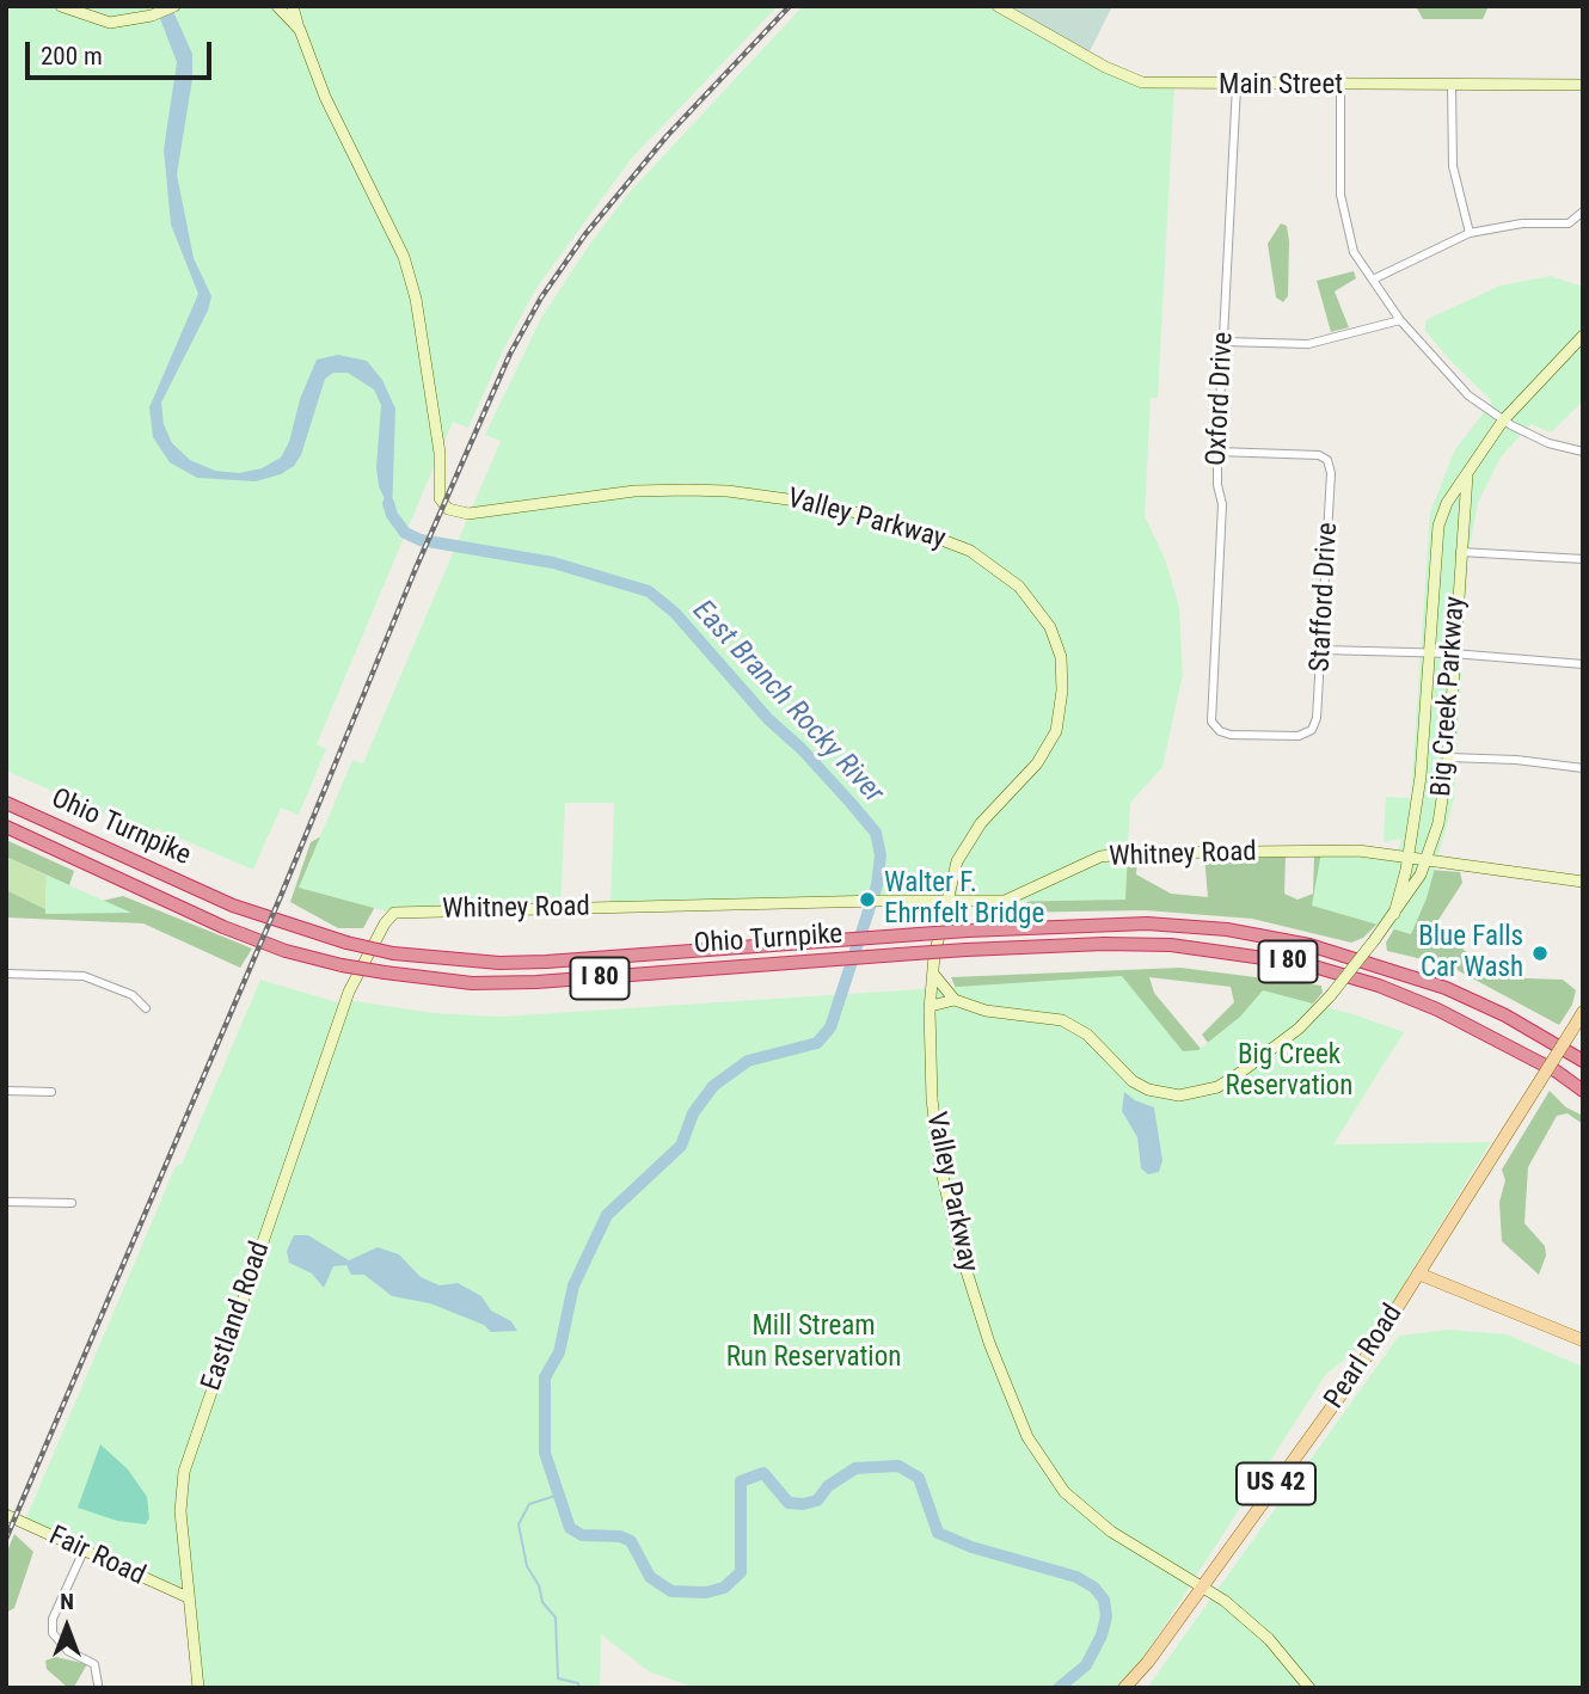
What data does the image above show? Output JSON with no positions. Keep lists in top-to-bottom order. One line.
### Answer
{"streets":{"highway":["Ohio Turnpike","I 80"],"main road":["Pearl Road","US 42"],"street":["Main Street","Oxford Drive","Valley Parkway","Stafford Drive","Big Creek Parkway","Whitney Road","Eastland Road","Fair Road"]},"crossings":[["Main Street","Oxford Drive"],["Oxford Drive","Stafford Drive"],["Valley Parkway","Whitney Road"],["Valley Parkway","Pearl Road"],["Big Creek Parkway","Whitney Road"],["Whitney Road","Eastland Road"],["Eastland Road","Fair Road"]],"water":["East Branch Rocky River"],"parks":["Big Creek Reservation","Mill Stream Run Reservation"],"places":["Walter F. Ehrnfelt Bridge","Blue Falls Car Wash"],"scale_bar":"200 m","north":"top"}
